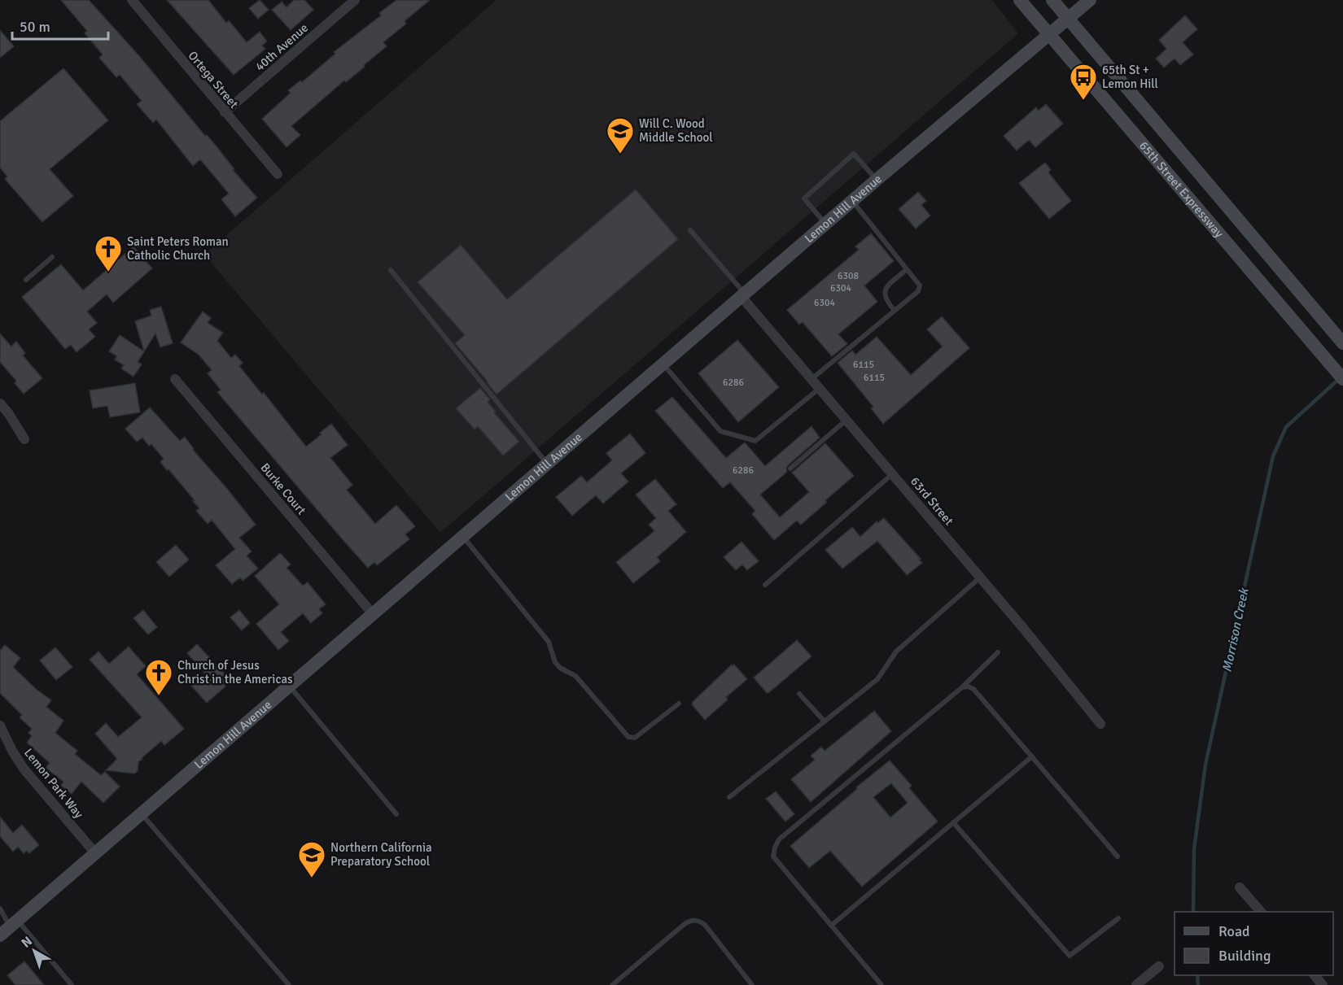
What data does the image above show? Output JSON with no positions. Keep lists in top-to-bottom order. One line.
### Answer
{"streets":{"street":["40th Avenue","Ortega Street","65th Street Expressway","Lemon Hill Avenue","Burke Court","63rd Street","Lemon Park Way"]},"crossings":[["40th Avenue","Ortega Street"],["65th Street Expressway","Lemon Hill Avenue"],["Lemon Hill Avenue","Burke Court"],["Lemon Hill Avenue","63rd Street"],["Lemon Hill Avenue","Lemon Park Way"]],"water":["Morrison Creek"],"places":{"bus stop":["65th St + Lemon Hill"],"school or university":["Will C. Wood Middle School","Northern California Preparatory School"],"church":["Saint Peters Roman Catholic Church","Church of Jesus Christ in the Americas"]},"house_numbers":["6308","6304","6304","6115","6115","6286","6286"],"legend":["Road","Building"],"scale_bar":"50 m","north":"top left"}
